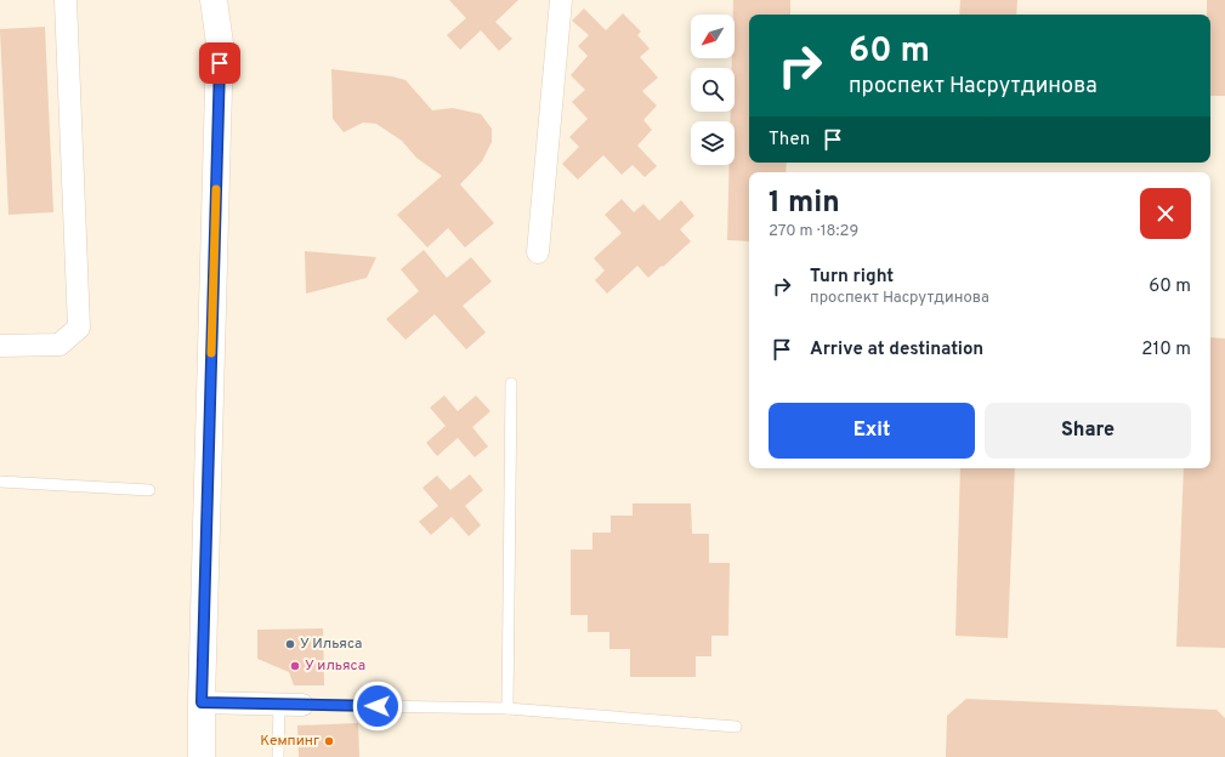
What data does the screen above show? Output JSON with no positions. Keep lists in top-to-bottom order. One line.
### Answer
{"places":["У Ильяса","У ильяса","Кемпинг"],"north":"bottom left","page":{"turn":["60 m","проспект Насрутдинова"],"then":"Then","heading":["1 min","270 m · 18:29"],"list":[{"name":"Turn right","note":"проспект Насрутдинова","value":"60 m"},{"name":"Arrive at destination","value":"210 m"}],"buttons":["Exit","Share"]}}
